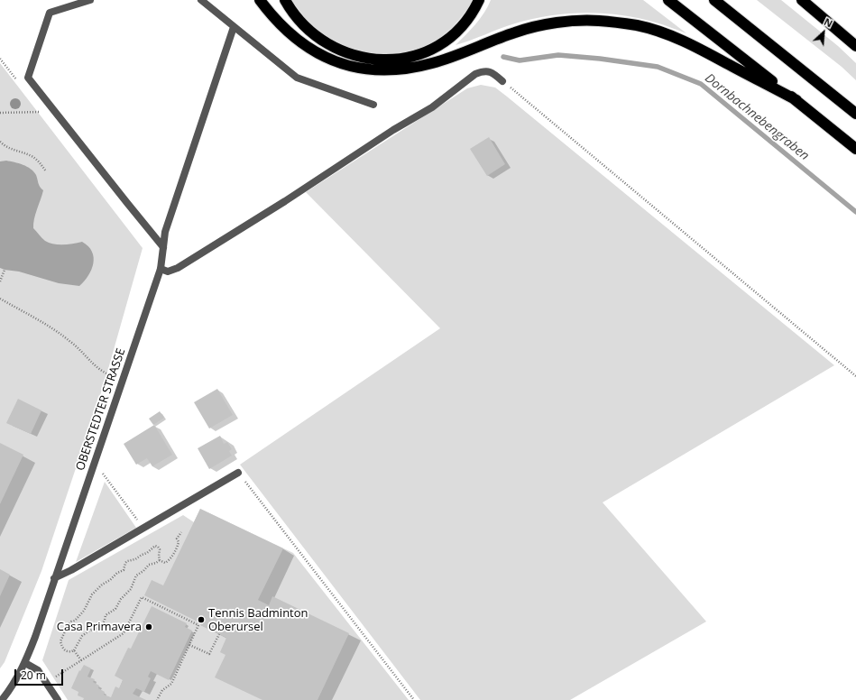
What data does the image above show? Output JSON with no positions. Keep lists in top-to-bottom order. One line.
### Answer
{"streets":{"street":["OBERSTEDTER STRASSE"]},"water":["Dornbachnebengraben"],"places":["Tennis Badminton Oberursel","Casa Primavera"],"scale_bar":"20 m","north":"top right"}
